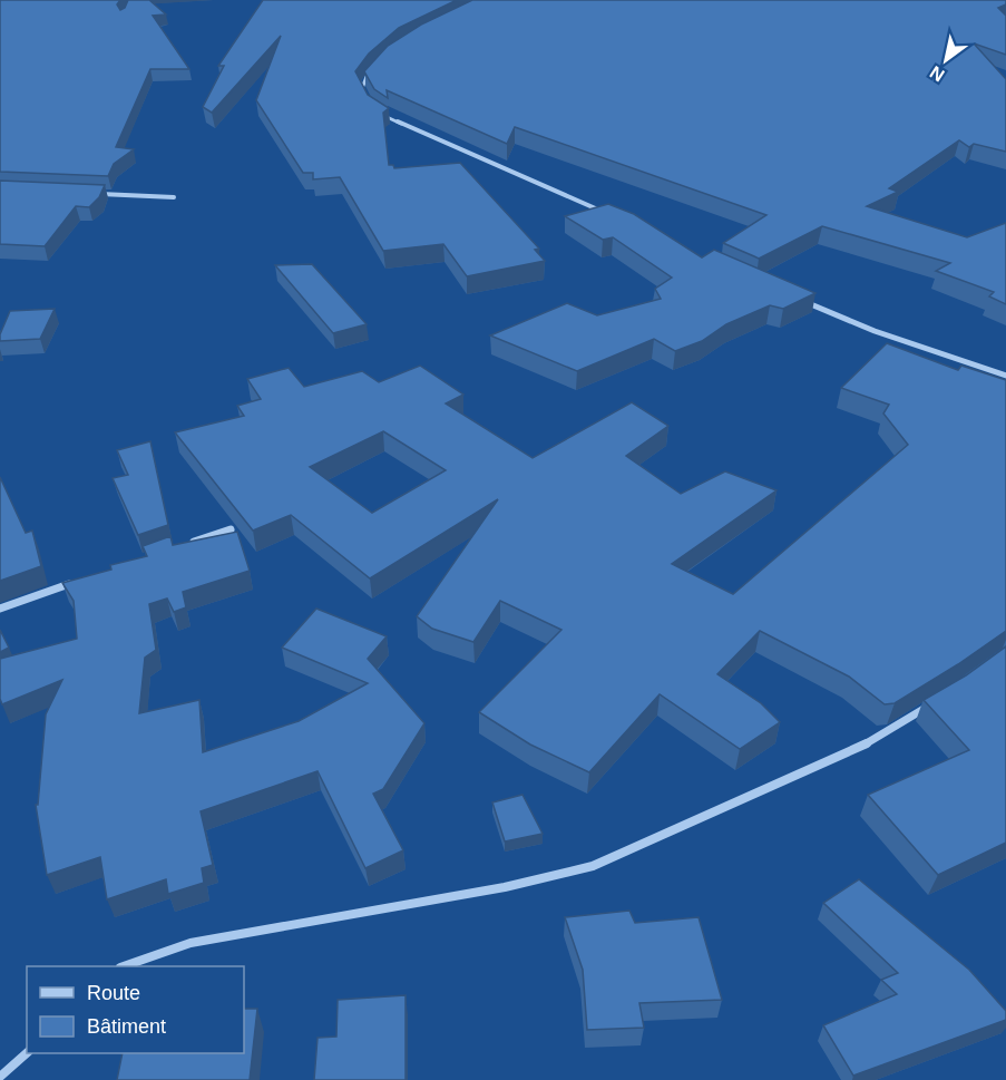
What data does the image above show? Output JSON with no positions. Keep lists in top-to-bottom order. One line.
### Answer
{"legend":["Route","Bâtiment"],"north":"bottom left"}
